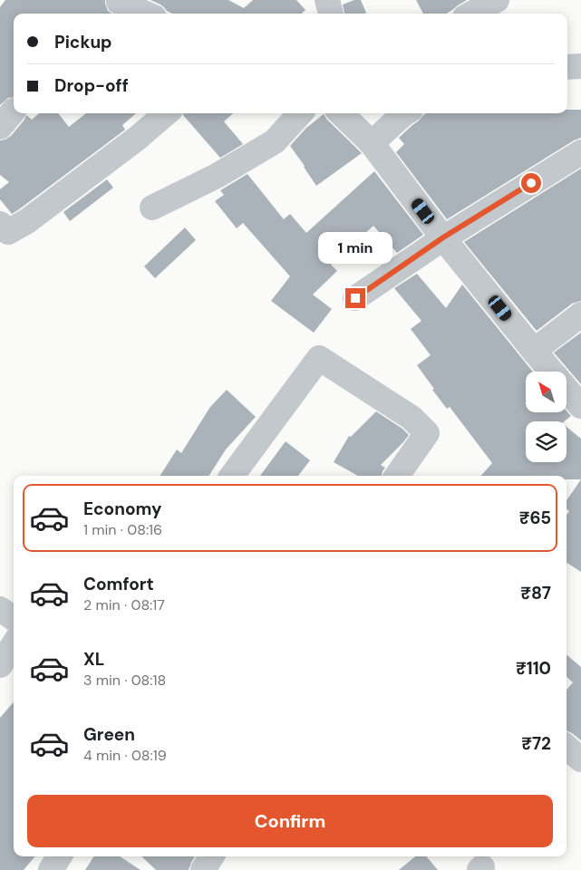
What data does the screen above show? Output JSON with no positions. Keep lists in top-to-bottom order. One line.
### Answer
{"north":"top left","page":{"banner":["Pickup","Drop-off"],"bubble":"1 min","list":[{"name":"Economy","note":"1 min · 08:16","value":"₹65"},{"name":"Comfort","note":"2 min · 08:17","value":"₹87"},{"name":"XL","note":"3 min · 08:18","value":"₹110"},{"name":"Green","note":"4 min · 08:19","value":"₹72"}],"buttons":"Confirm"}}
